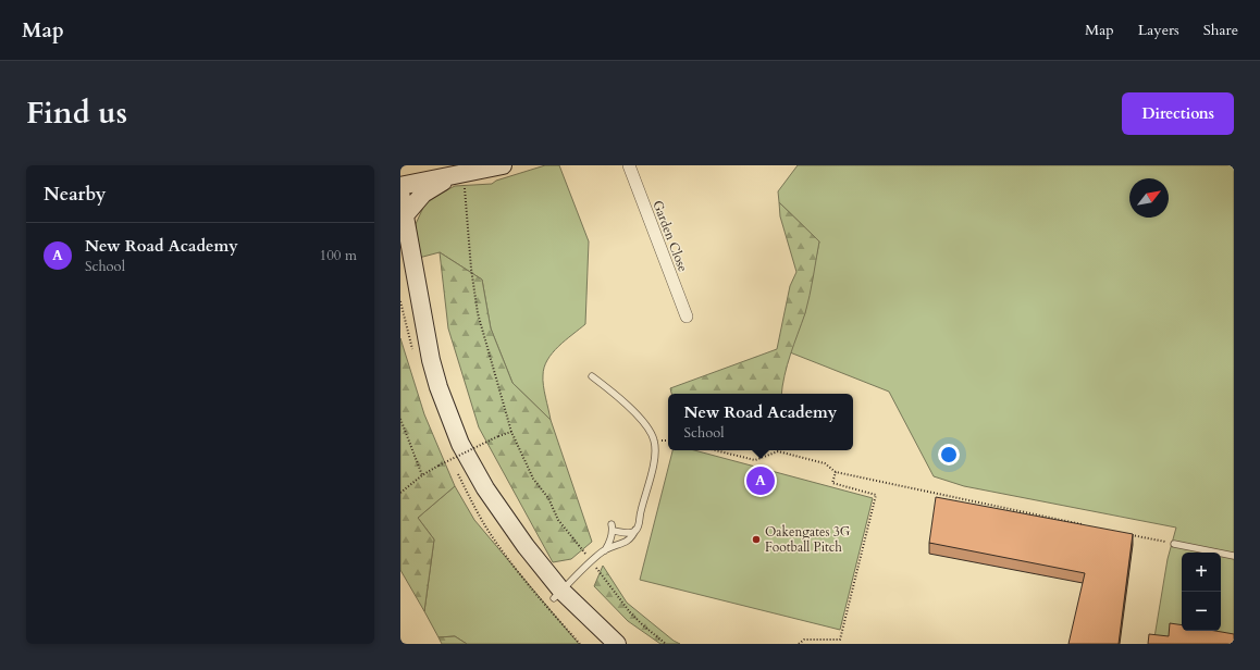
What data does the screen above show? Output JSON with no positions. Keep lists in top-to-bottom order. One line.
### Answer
{"streets":{"street":["Garden Close"]},"places":["Oakengates 3G Football Pitch"],"north":"top right","page":{"header":"Map","nav":["Map","Layers","Share"],"title":"Find us","buttons":"Directions","heading":"Nearby","list":[{"mark":"A","name":"New Road Academy","note":"School","value":"100 m"}],"popup":["New Road Academy","School"],"pins":"A","map_buttons":["+","−"]}}
